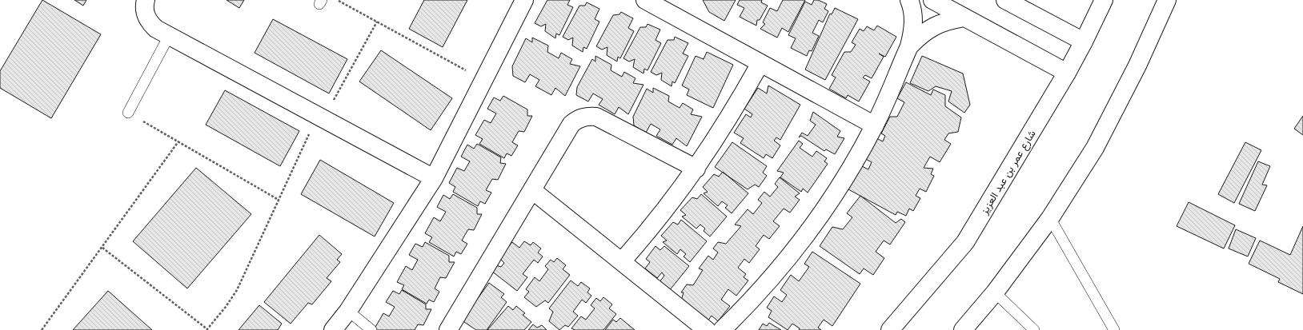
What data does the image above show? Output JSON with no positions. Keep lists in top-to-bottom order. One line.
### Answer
{"streets":{"street":["شارع عمر بن عبد العزيز"]}}
